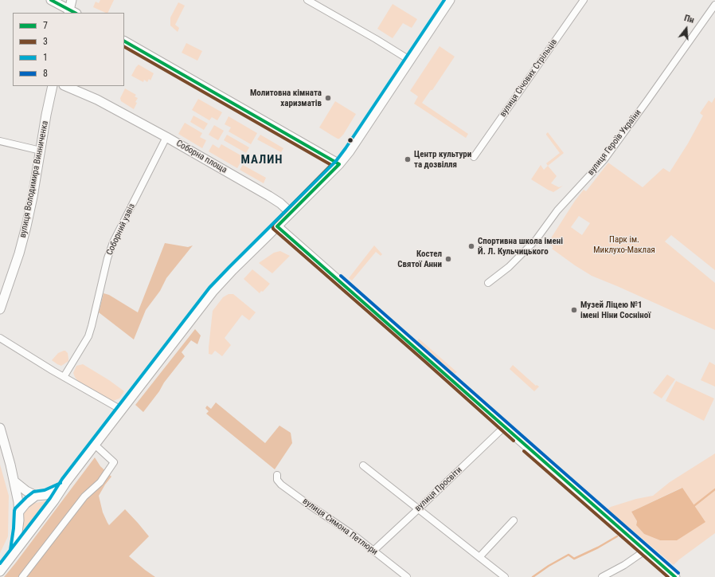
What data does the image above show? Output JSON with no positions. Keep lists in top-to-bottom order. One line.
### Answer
{"streets":{"street":["вулиця Січових Стрільців","вулиця Героїв України","Соборна площа","вулиця Володимира Винниченка","Соборний узвіз","вулиця Просвіти","вулиця Симона Петлюри"]},"crossings":[["Соборна площа","Соборний узвіз"],["вулиця Просвіти","вулиця Симона Петлюри"]],"districts":["МАЛИН"],"parks":["Парк ім. Миклухо-Маклая"],"places":["Молитовна кімната харизматів","Центр культури та дозвілля","Спортивна школа імені Й. Л. Кульчицького","Костел Святої Анни","Музей Ліцею №1 імені Ніни Сосніної"],"lines":["transit line 7","transit line 1","transit line 3","transit line 8"],"legend":["7","3","1","8"],"north":"top"}
